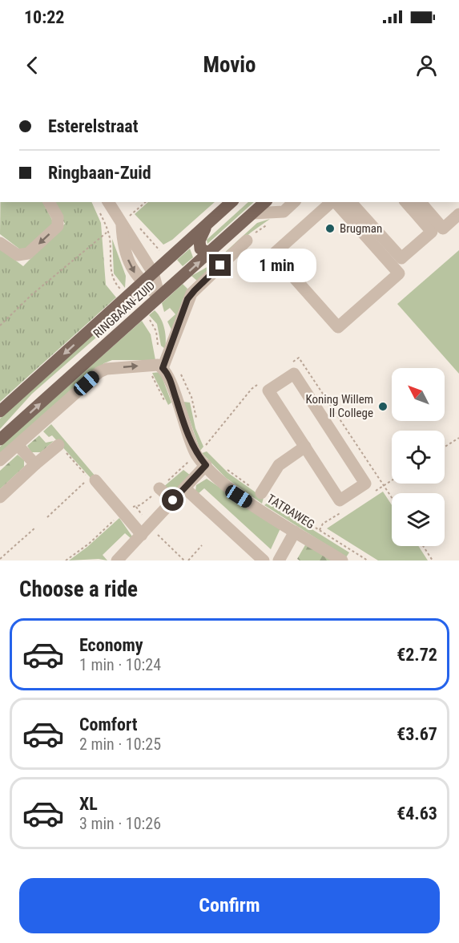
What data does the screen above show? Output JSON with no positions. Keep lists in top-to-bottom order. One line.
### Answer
{"streets":{"main road":["RINGBAAN-ZUID"],"street":["TATRAWEG"]},"places":["Brugman","Koning Willem II College"],"north":"top left","page":{"status":"10:22","header":"Movio","banner":["Esterelstraat","Ringbaan-Zuid"],"bubble":"1 min","heading":"Choose a ride","list":[{"name":"Economy","note":"1 min · 10:24","value":"€2.72"},{"name":"Comfort","note":"2 min · 10:25","value":"€3.67"},{"name":"XL","note":"3 min · 10:26","value":"€4.63"}],"buttons":"Confirm"}}
